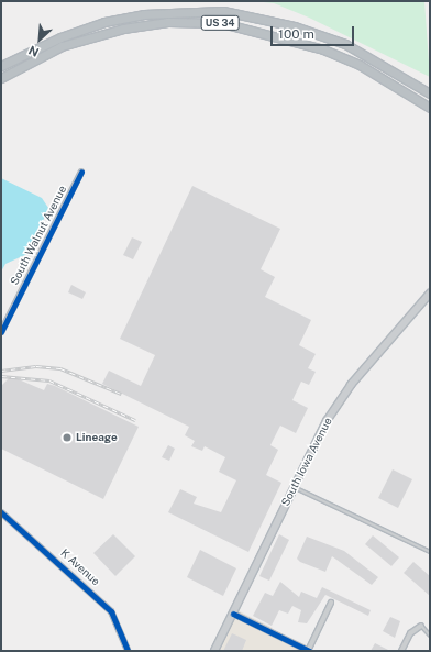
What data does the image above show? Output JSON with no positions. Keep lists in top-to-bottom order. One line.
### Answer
{"streets":{"highway":["US 34"],"main road":["South Iowa Avenue"],"street":["South Walnut Avenue","K Avenue"]},"places":["Lineage"],"scale_bar":"100 m","north":"bottom left"}
